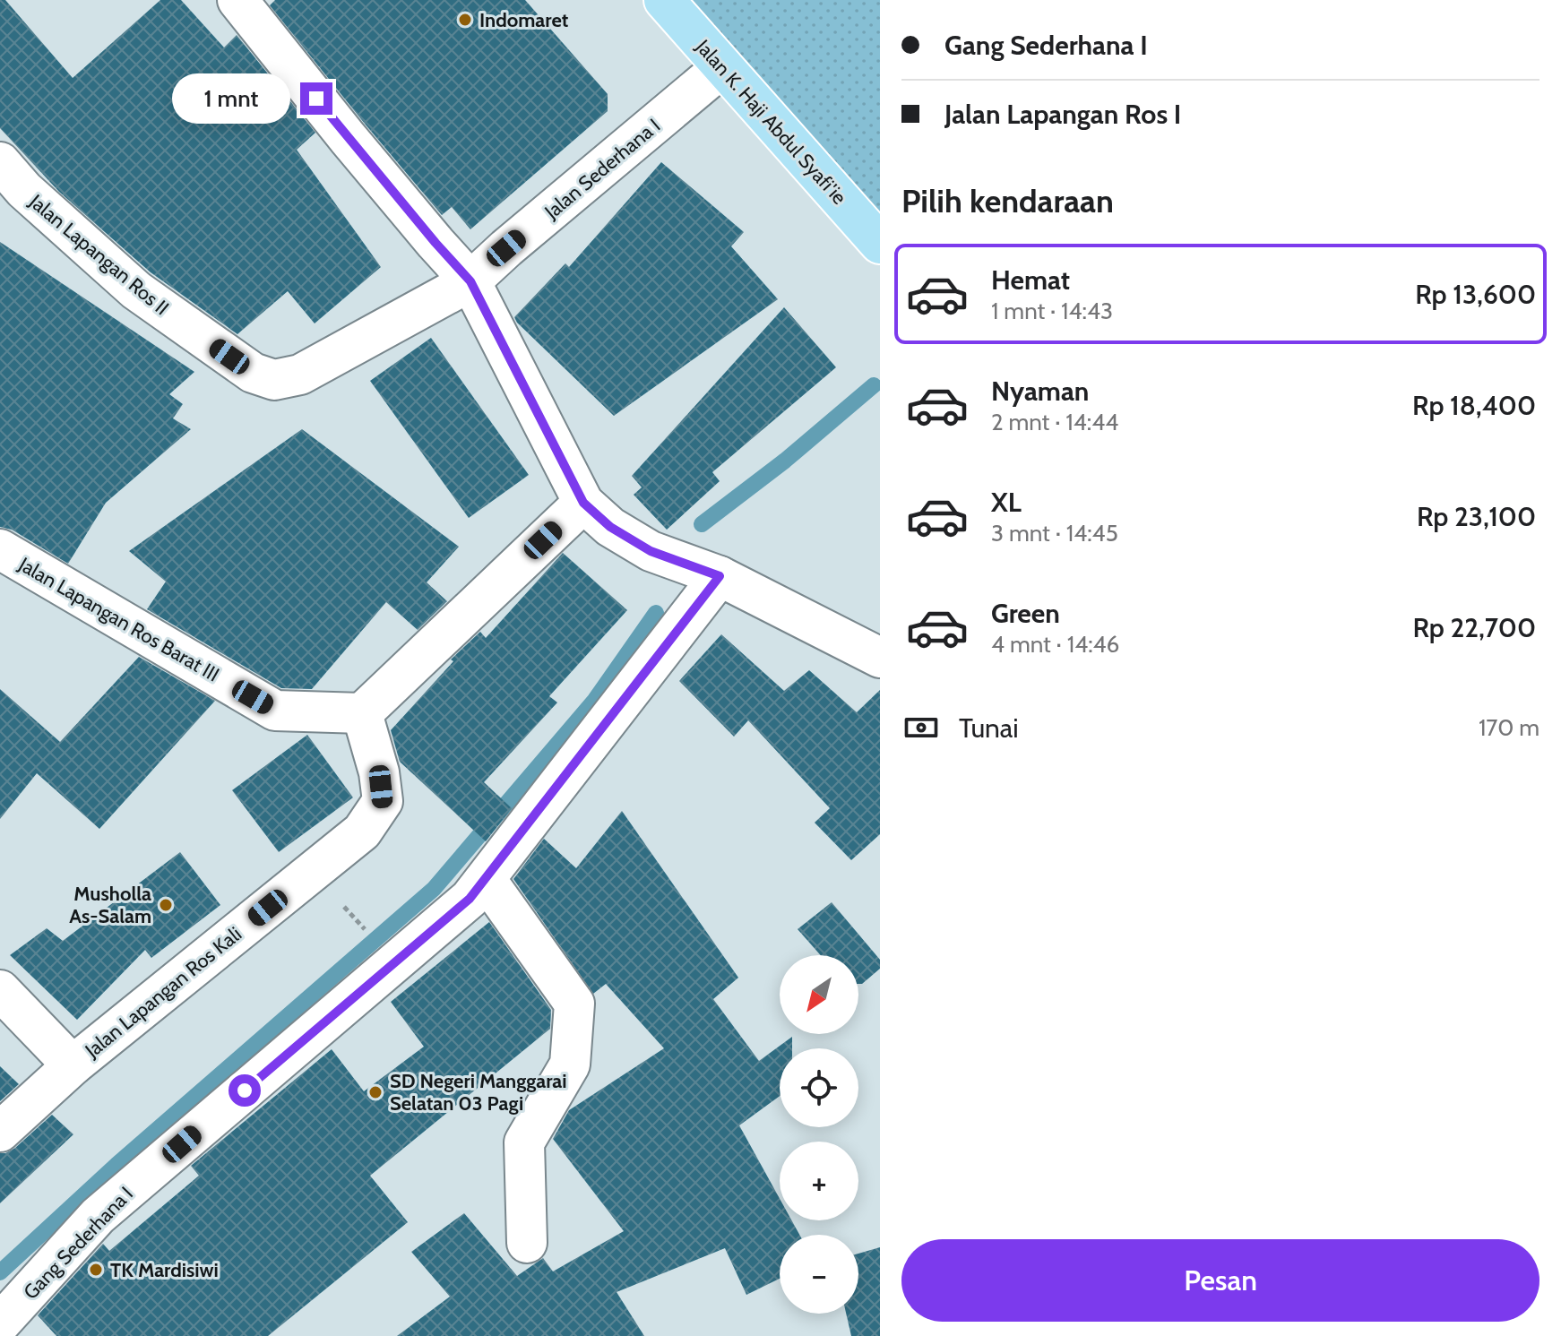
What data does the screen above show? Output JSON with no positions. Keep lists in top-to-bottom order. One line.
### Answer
{"streets":{"main road":["Jalan K. Haji Abdul Syafi'ie"],"street":["Jalan Sederhana I","Jalan Lapangan Ros II","Jalan Lapangan Ros Barat III","Jalan Lapangan Ros Kali","Gang Sederhana I"]},"crossings":[["Jalan K. Haji Abdul Syafi'ie","Jalan Sederhana I"],["Jalan Sederhana I","Jalan Lapangan Ros II"],["Jalan Lapangan Ros Barat III","Jalan Lapangan Ros Kali"]],"places":["Indomaret","Musholla As-Salam","SD Negeri Manggarai Selatan 03 Pagi","TK Mardisiwi"],"north":"bottom left","page":{"banner":["Gang Sederhana I","Jalan Lapangan Ros I"],"bubble":"1 mnt","heading":"Pilih kendaraan","list":[{"name":"Hemat","note":"1 mnt · 14:43","value":"Rp 13,600"},{"name":"Nyaman","note":"2 mnt · 14:44","value":"Rp 18,400"},{"name":"XL","note":"3 mnt · 14:45","value":"Rp 23,100"},{"name":"Green","note":"4 mnt · 14:46","value":"Rp 22,700"}],"pay":["Tunai","170 m"],"map_buttons":["+","−"],"buttons":"Pesan"}}
